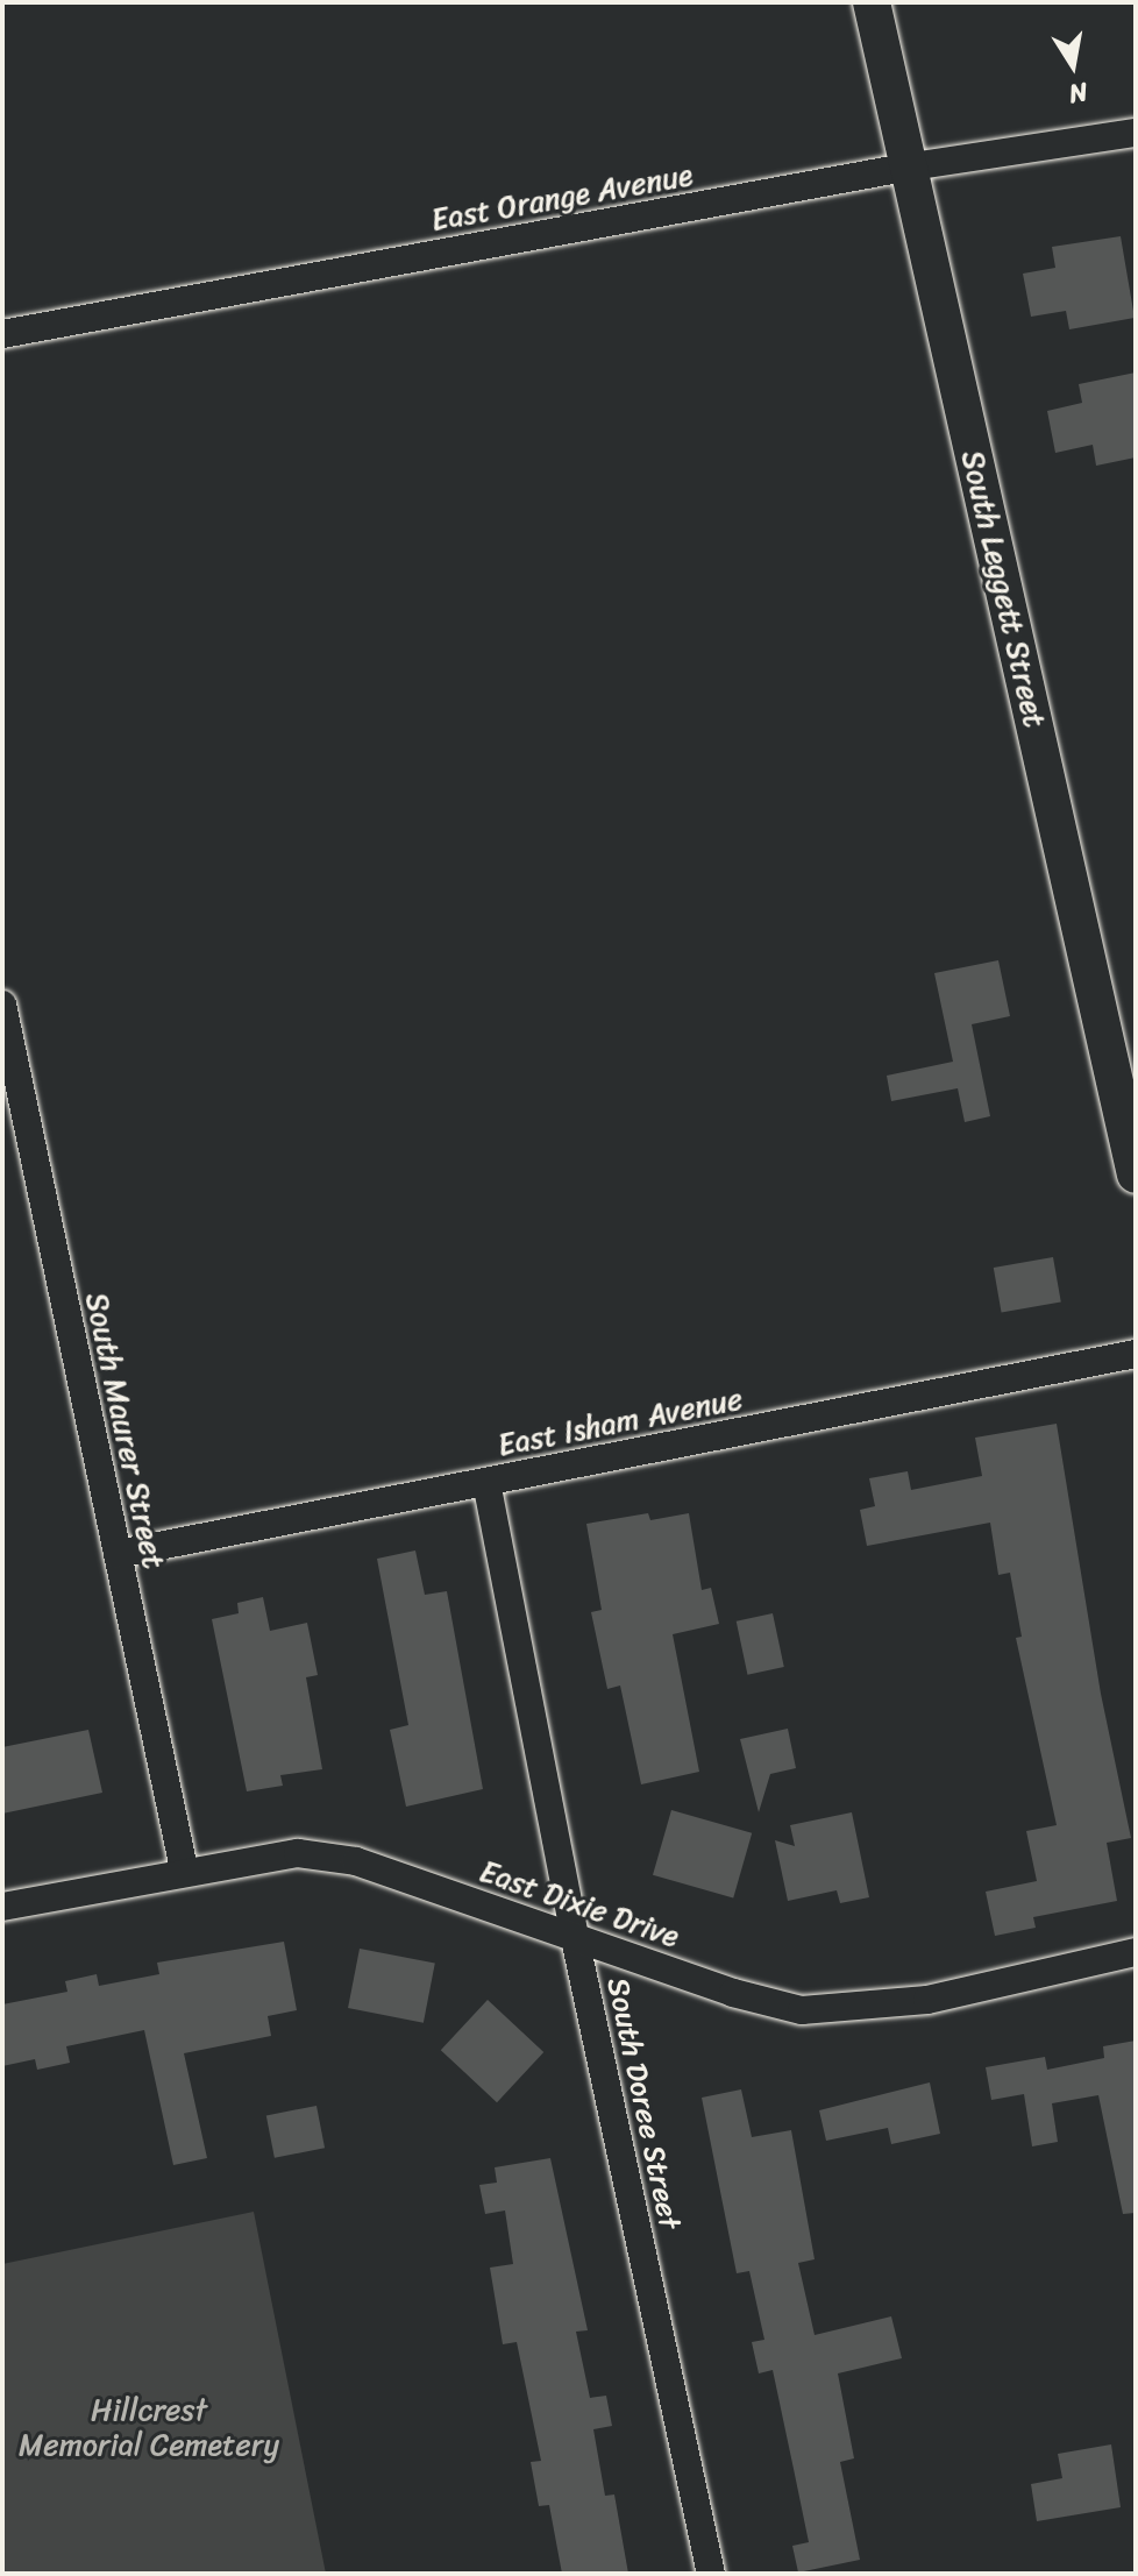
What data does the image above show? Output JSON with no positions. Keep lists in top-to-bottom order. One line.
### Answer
{"streets":{"street":["East Orange Avenue","South Leggett Street","East Isham Avenue","South Maurer Street","East Dixie Drive","South Doree Street"]},"crossings":[["East Orange Avenue","South Leggett Street"],["East Isham Avenue","South Maurer Street"],["East Isham Avenue","South Doree Street"],["South Maurer Street","East Dixie Drive"],["East Dixie Drive","South Doree Street"]],"parks":["Hillcrest Memorial Cemetery"],"north":"bottom"}
